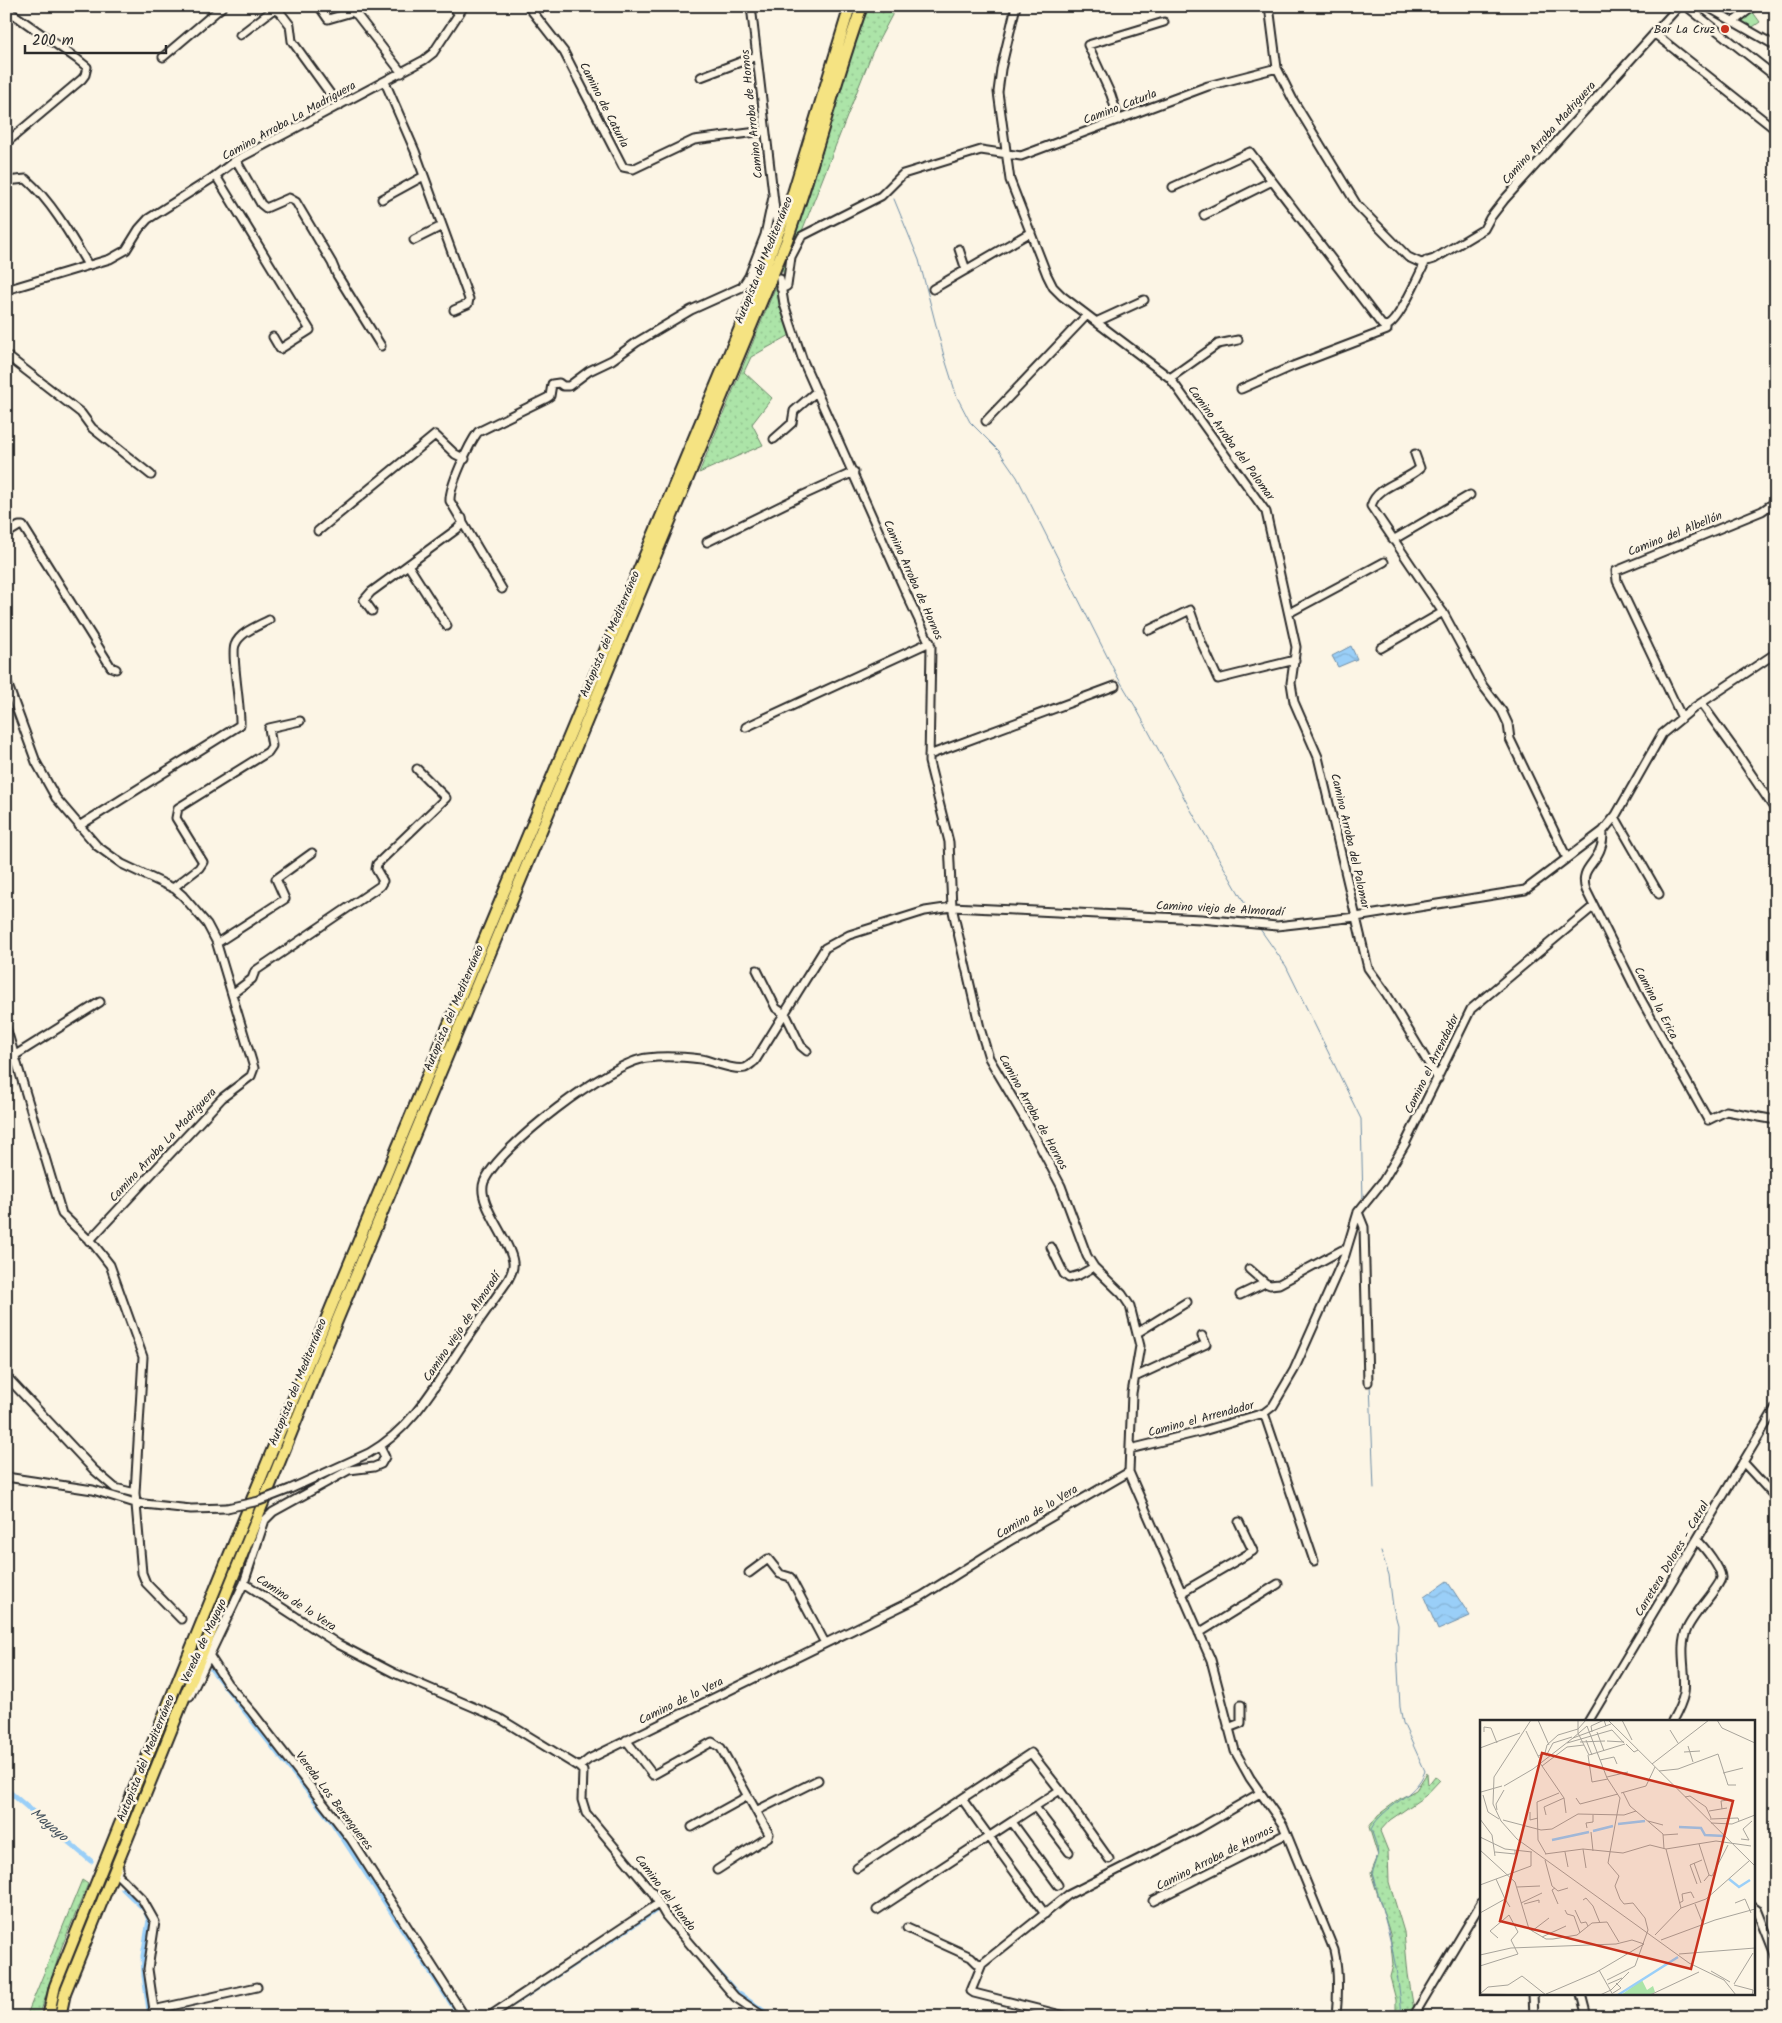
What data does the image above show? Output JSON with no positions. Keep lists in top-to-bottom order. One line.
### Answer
{"streets":{"highway":["Autopista del Mediterráneo"],"street":["Camino de Caturla","Camino Caturla","Camino Arroba de Hornos","Camino Arroba La Madriguera","Camino Arroba Madriguera","Camino Arroba del Palomar","Camino del Albellón","Camino viejo de Almoradí","Camino la Erica","Camino el Arrendador","Camino de lo Vera","Carretera Dolores - Catral","Vereda de Mayayo","Vereda Los Berengueres","Camino del Hondo"]},"crossings":[["Camino de Caturla","Camino Arroba de Hornos"],["Camino Caturla","Camino Arroba de Hornos"],["Camino Caturla","Camino Arroba del Palomar"],["Camino Arroba de Hornos","Camino viejo de Almoradí"],["Camino Arroba de Hornos","Camino el Arrendador"],["Camino Arroba de Hornos","Camino de lo Vera"],["Camino Arroba del Palomar","Camino viejo de Almoradí"],["Camino Arroba del Palomar","Camino el Arrendador"],["Camino del Albellón","Camino viejo de Almoradí"],["Camino viejo de Almoradí","Camino la Erica"],["Camino viejo de Almoradí","Vereda de Mayayo"],["Camino la Erica","Camino el Arrendador"],["Camino de lo Vera","Vereda de Mayayo"],["Camino de lo Vera","Camino del Hondo"],["Vereda de Mayayo","Vereda Los Berengueres"]],"water":["Mayayo"],"places":["Bar La Cruz"],"scale_bar":"200 m"}
